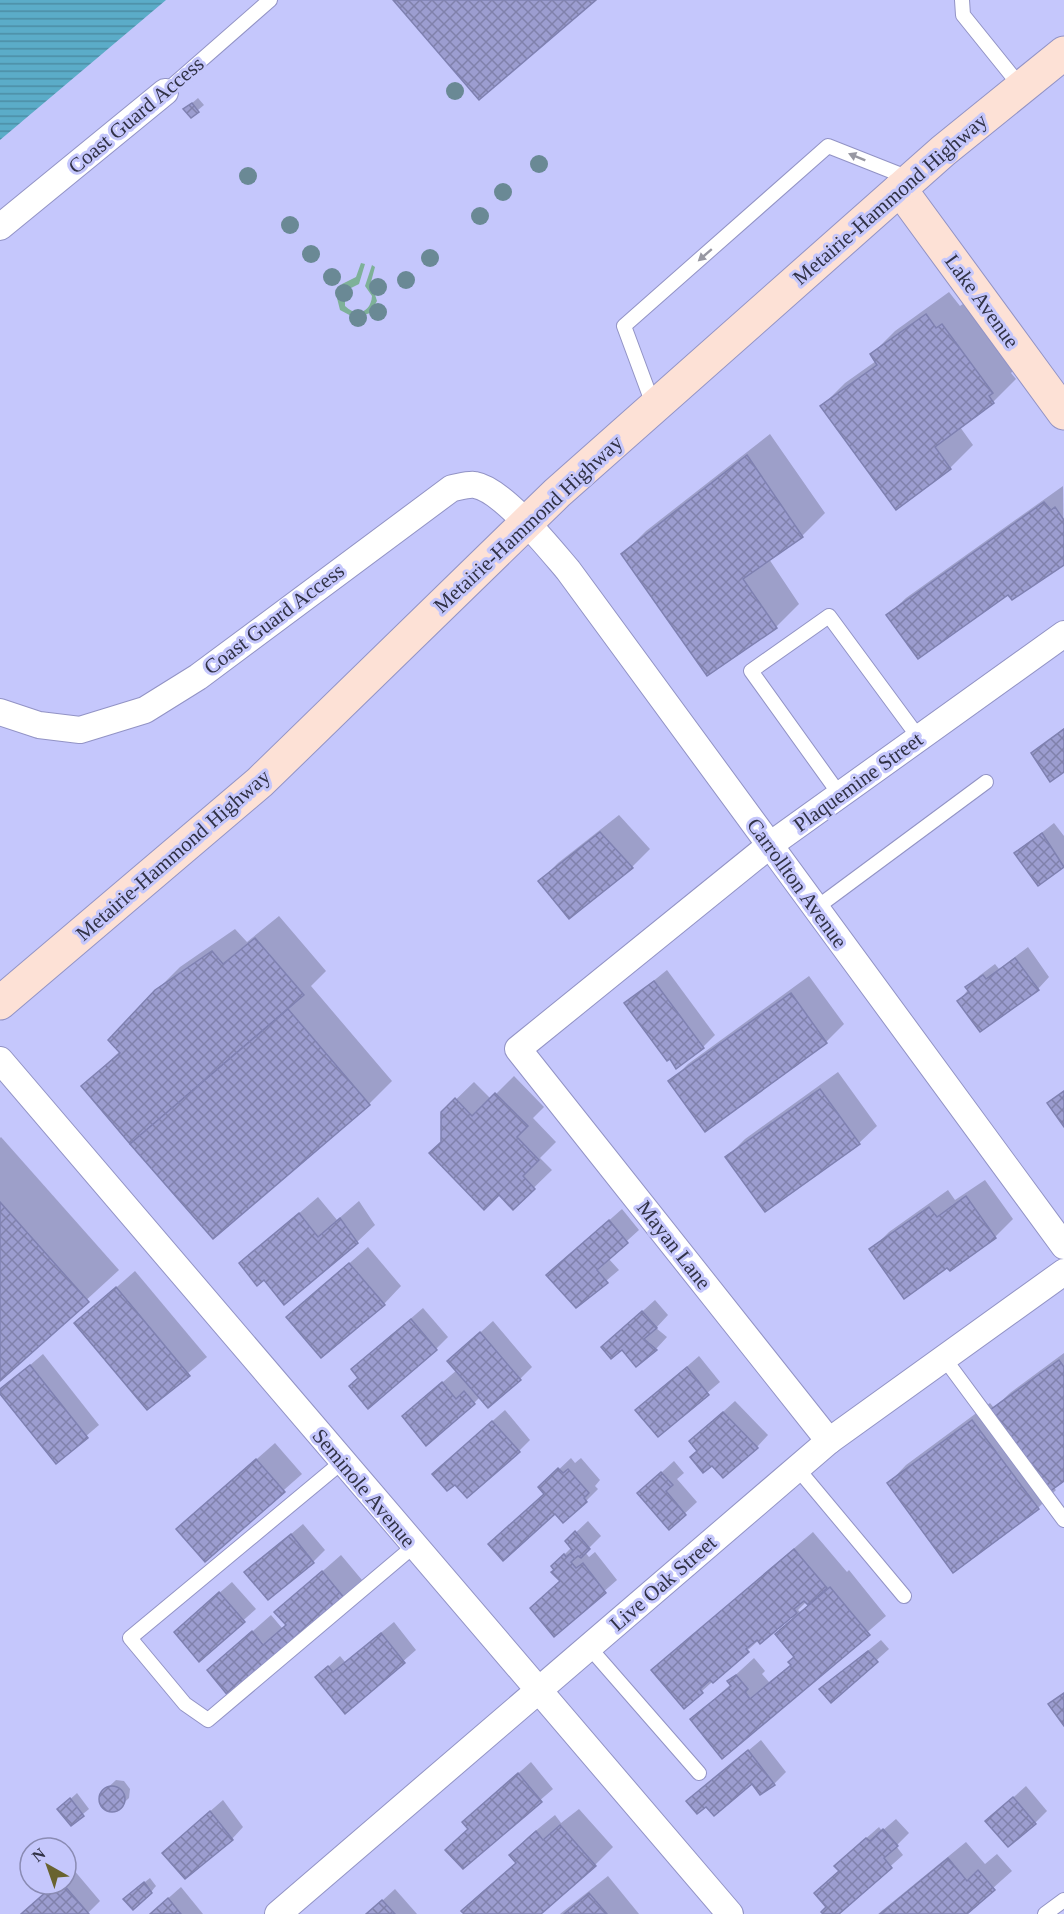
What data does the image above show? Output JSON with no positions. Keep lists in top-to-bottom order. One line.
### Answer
{"streets":{"street":["Coast Guard Access","Metairie-Hammond Highway","Lake Avenue","Plaquemine Street","Carrollton Avenue","Mayan Lane","Seminole Avenue","Live Oak Street"]},"crossings":[["Coast Guard Access","Metairie-Hammond Highway"],["Coast Guard Access","Carrollton Avenue"],["Metairie-Hammond Highway","Lake Avenue"],["Metairie-Hammond Highway","Carrollton Avenue"],["Plaquemine Street","Carrollton Avenue"],["Plaquemine Street","Mayan Lane"],["Mayan Lane","Live Oak Street"],["Seminole Avenue","Live Oak Street"]],"north":"top left"}
